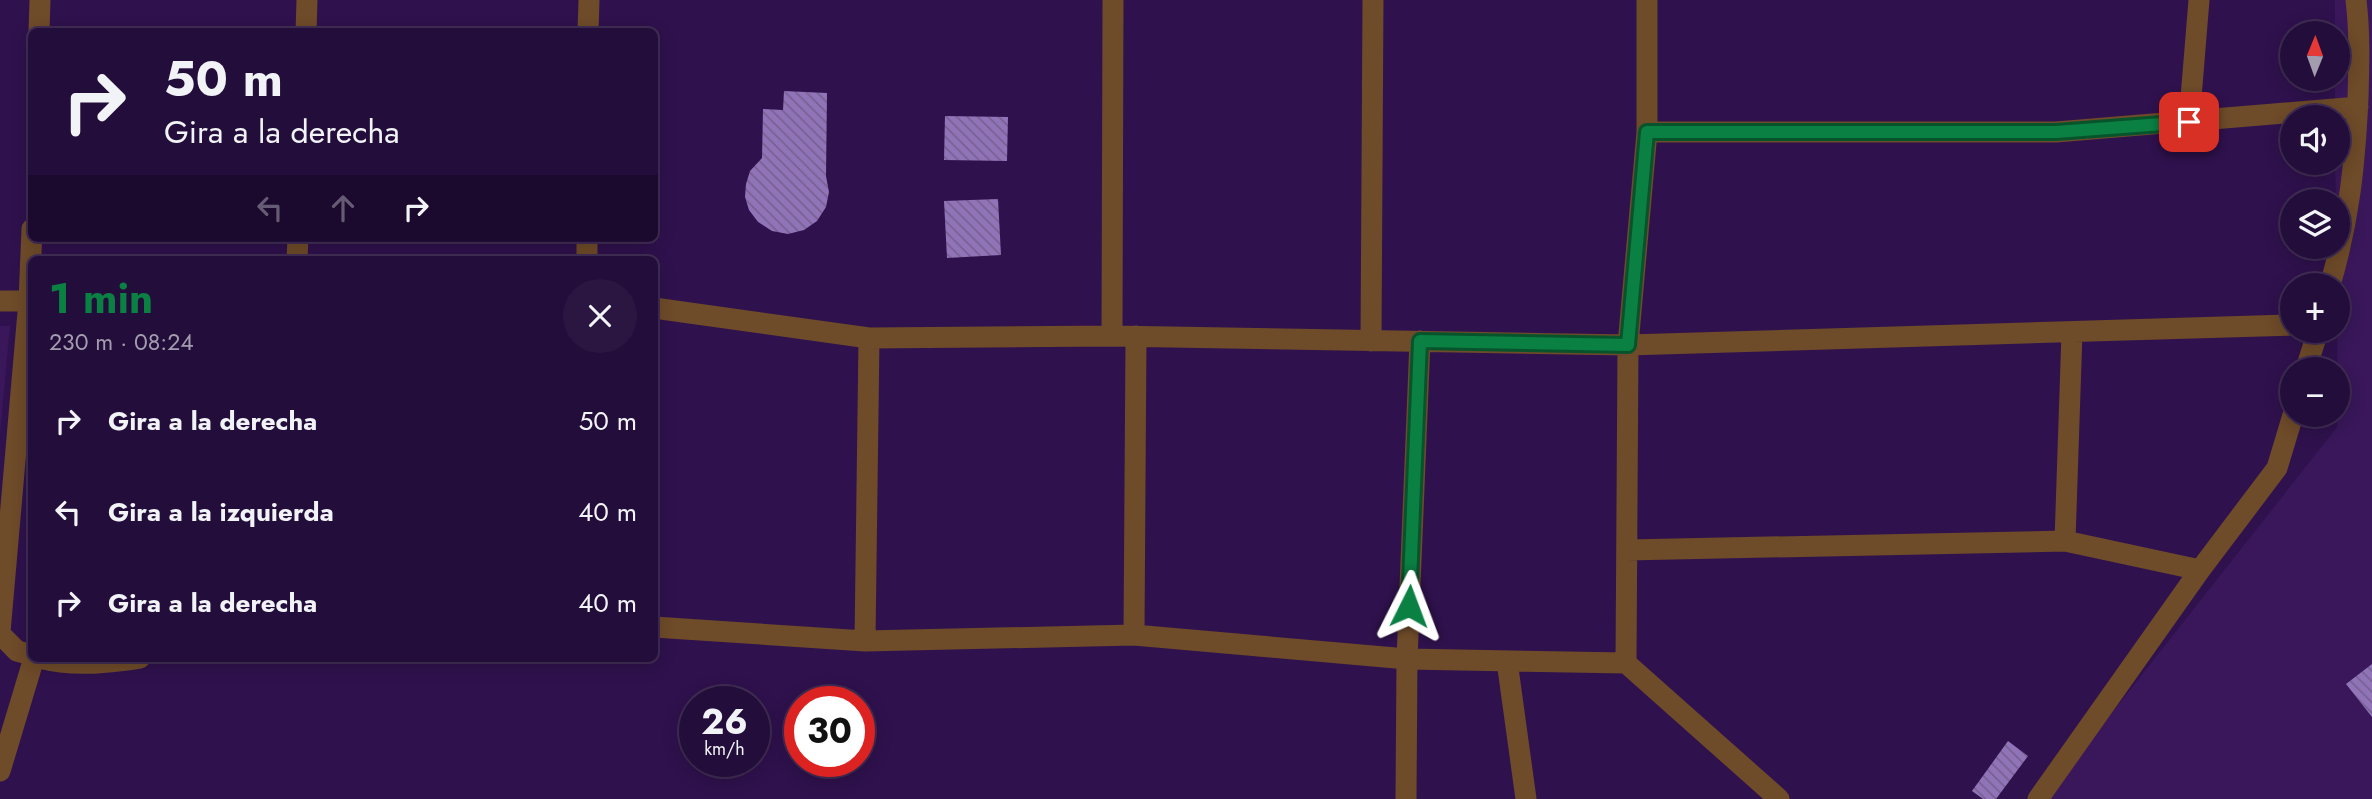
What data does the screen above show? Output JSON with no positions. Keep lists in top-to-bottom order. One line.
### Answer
{"north":"top","page":{"map_buttons":["+","−"],"turn":["50 m","Gira a la derecha"],"heading":["1 min","230 m · 08:24"],"list":[{"name":"Gira a la derecha","value":"50 m"},{"name":"Gira a la izquierda","value":"40 m"},{"name":"Gira a la derecha","value":"40 m"}],"speed":"26 km/h","limit":"30"}}
